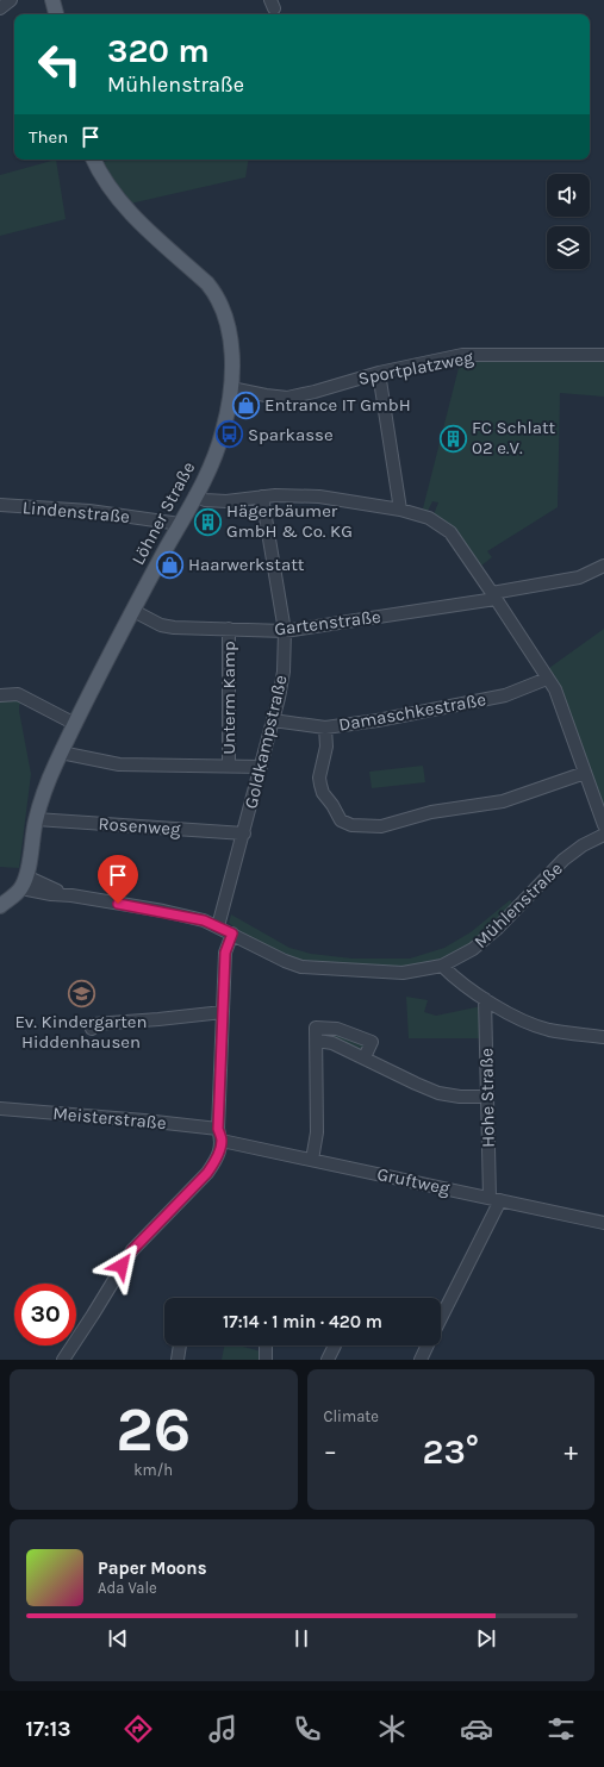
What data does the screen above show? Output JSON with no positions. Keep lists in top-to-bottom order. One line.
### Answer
{"streets":{"main road":["Löhner Straße"],"street":["Sportplatzweg","Lindenstraße","Gartenstraße","Unterm Kamp","Damaschkestraße","Goldkampstraße","Rosenweg","Mühlenstraße","Hohe Straße","Meisterstraße","Gruftweg"]},"crossings":[["Sportplatzweg","Löhner Straße"],["Lindenstraße","Löhner Straße"],["Löhner Straße","Gartenstraße"],["Löhner Straße","Rosenweg"],["Löhner Straße","Mühlenstraße"],["Gartenstraße","Unterm Kamp"],["Gartenstraße","Goldkampstraße"],["Damaschkestraße","Goldkampstraße"],["Goldkampstraße","Rosenweg"],["Goldkampstraße","Mühlenstraße"],["Hohe Straße","Gruftweg"]],"places":{"shop":["Entrance IT GmbH","Haarwerkstatt"],"bus stop":["Sparkasse"],"building":["FC Schlatt 02 e.V.","Hägerbäumer GmbH & Co. KG"],"school or university":["Ev. Kindergarten Hiddenhausen"]},"page":{"turn":["320 m","Mühlenstraße"],"then":"Then","limit":"30","trip":"17:14 · 1 min · 420 m","tile":[["26","km/h"],"Climate"],"heat":["−","23°","+"],"song":["Paper Moons","Ada Vale"],"tabs":"17:13"}}
